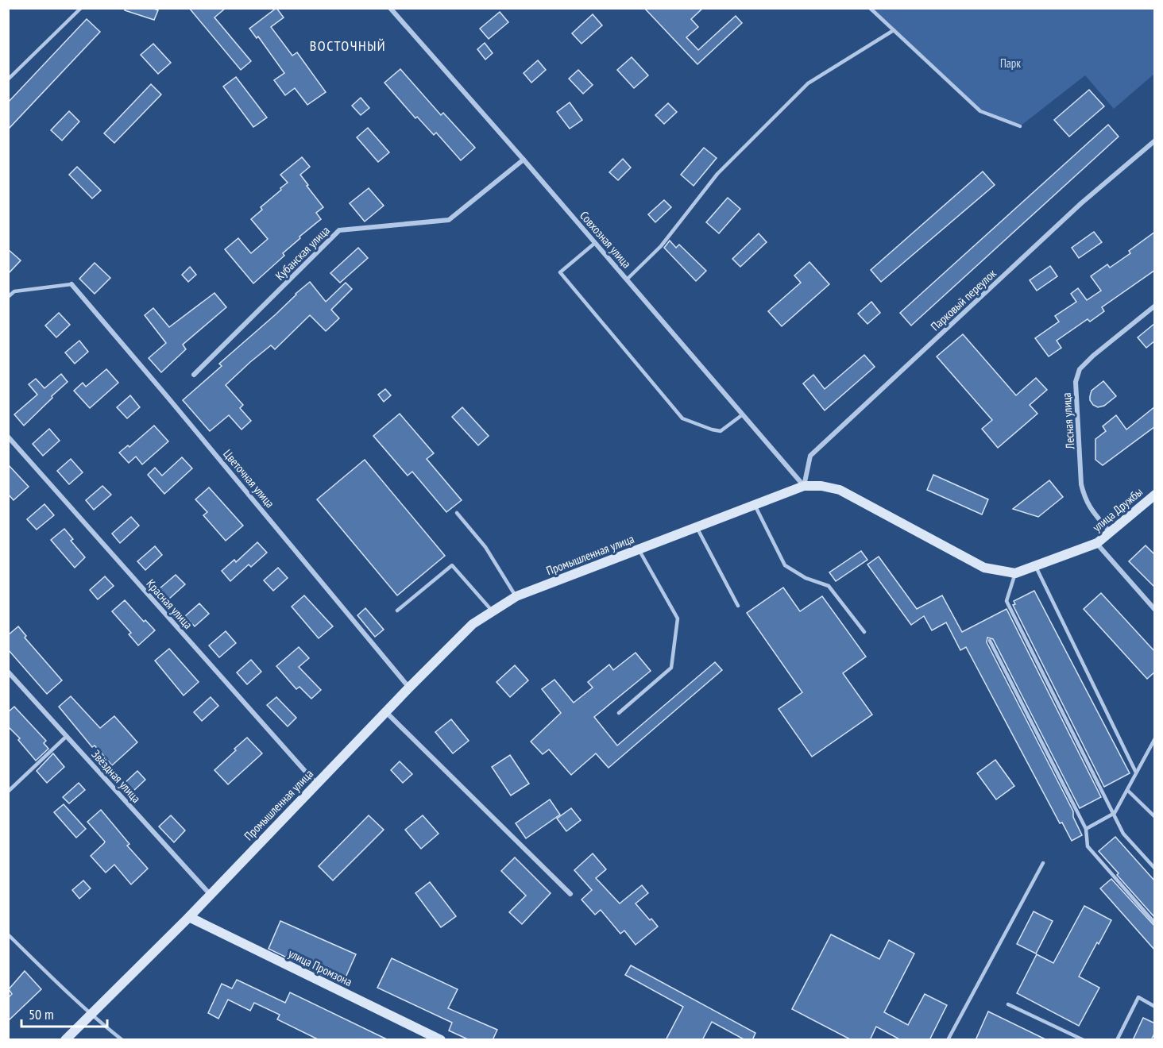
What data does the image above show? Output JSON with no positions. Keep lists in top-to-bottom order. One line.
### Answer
{"streets":{"main road":["улица Дружбы","Промышленная улица","улица Промзона"],"street":["Совхозная улица","Кубанская улица","Парковый переулок","Лесная улица","Цветочная улица","Красная улица","Звёздная улица"]},"crossings":[["Совхозная улица","Кубанская улица"],["Совхозная улица","Парковый переулок"],["Совхозная улица","Промышленная улица"],["Парковый переулок","Промышленная улица"],["Лесная улица","улица Дружбы"],["Цветочная улица","Промышленная улица"],["Промышленная улица","Красная улица"],["Промышленная улица","Звёздная улица"],["Промышленная улица","улица Промзона"]],"districts":["ВОСТОЧНЫЙ"],"parks":["Парк"],"scale_bar":"50 m"}
